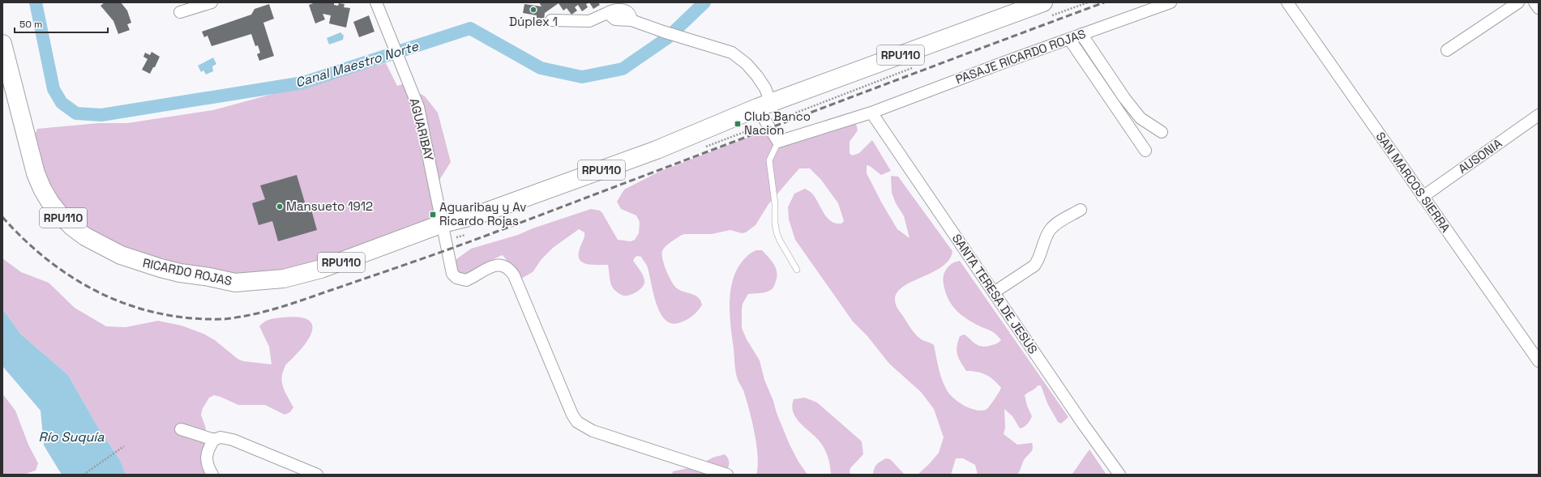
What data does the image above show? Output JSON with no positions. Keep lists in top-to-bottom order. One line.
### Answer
{"streets":{"main road":["RPU110","RICARDO ROJAS"],"street":["PASAJE RICARDO ROJAS","AGUARIBAY","AUSONIA","SAN MARCOS SIERRA","SANTA TERESA DE JESÚS"]},"crossings":[["RPU110","AGUARIBAY"],["RPU110","RICARDO ROJAS"],["PASAJE RICARDO ROJAS","SANTA TERESA DE JESÚS"],["AGUARIBAY","RICARDO ROJAS"],["AUSONIA","SAN MARCOS SIERRA"]],"water":["Canal Maestro Norte","Río Suquía"],"places":{"other":["Dúplex 1","Mansueto 1912"],"transit":["Club Banco Nacion","Aguaribay y Av Ricardo Rojas"]},"scale_bar":"50 m"}
